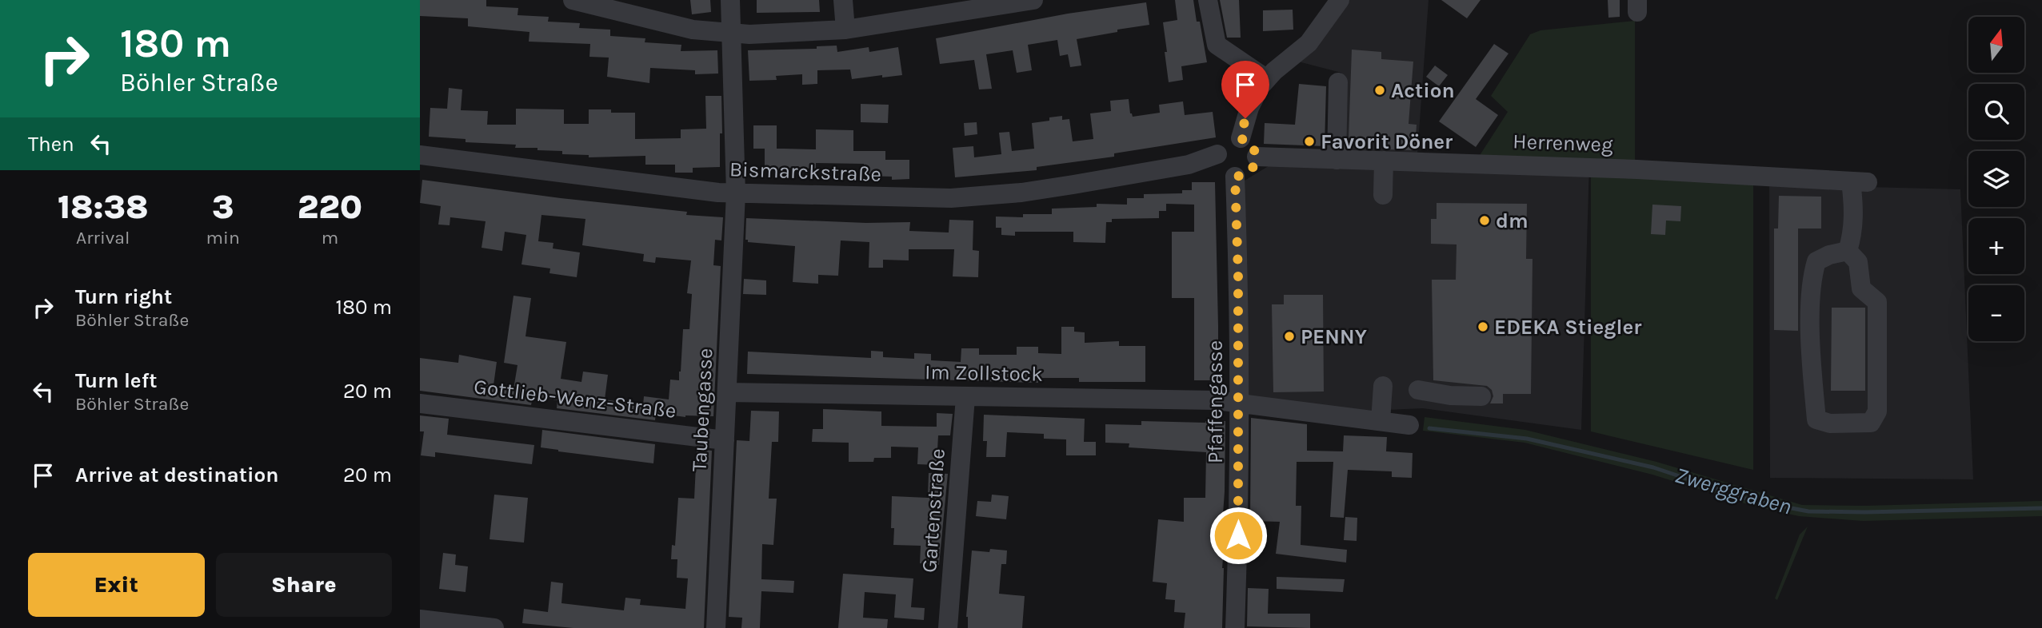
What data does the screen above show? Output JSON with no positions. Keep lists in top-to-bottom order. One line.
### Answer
{"streets":{"street":["Herrenweg","Bismarckstraße","Im Zollstock","Gottlieb-Wenz-Straße","Pfaffengasse","Taubengasse","Gartenstraße"]},"crossings":[["Herrenweg","Bismarckstraße"],["Herrenweg","Pfaffengasse"],["Bismarckstraße","Pfaffengasse"],["Bismarckstraße","Taubengasse"],["Im Zollstock","Pfaffengasse"],["Im Zollstock","Taubengasse"],["Im Zollstock","Gartenstraße"],["Gottlieb-Wenz-Straße","Taubengasse"]],"water":["Zwerggraben"],"places":["Action","Favorit Döner","dm","EDEKA Stiegler","PENNY"],"north":"top","page":{"turn":["180 m","Böhler Straße"],"map_buttons":["+","−"],"then":"Then","eta":["18:38","Arrival","3","min","220","m"],"list":[{"name":"Turn right","note":"Böhler Straße","value":"180 m"},{"name":"Turn left","note":"Böhler Straße","value":"20 m"},{"name":"Arrive at destination","value":"20 m"}],"buttons":["Exit","Share"]}}
